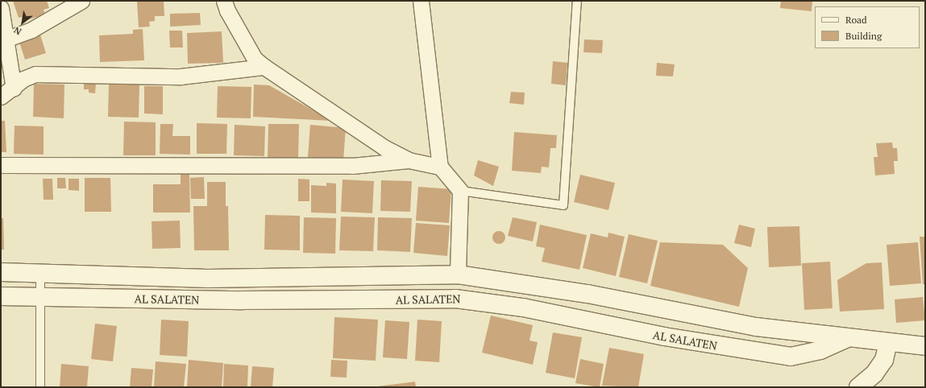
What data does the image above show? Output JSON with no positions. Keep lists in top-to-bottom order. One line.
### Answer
{"streets":{"main road":["AL SALATEN"]},"legend":["Road","Building"],"north":"bottom left"}
